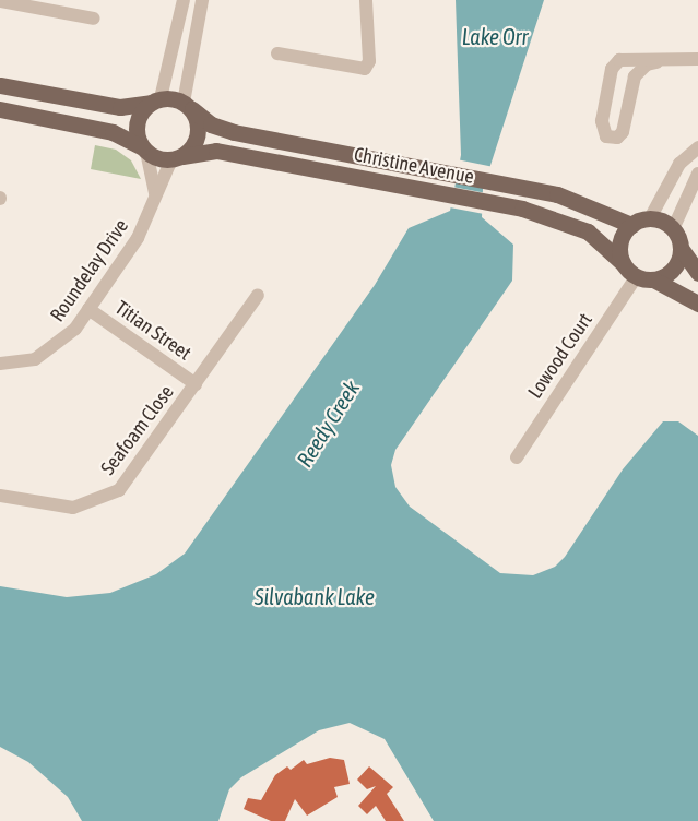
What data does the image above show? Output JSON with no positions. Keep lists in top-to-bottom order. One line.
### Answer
{"streets":{"main road":["Christine Avenue"],"street":["Roundelay Drive","Titian Street","Lowood Court","Seafoam Close"]},"crossings":[["Christine Avenue","Roundelay Drive"],["Christine Avenue","Lowood Court"],["Roundelay Drive","Titian Street"],["Titian Street","Seafoam Close"]],"water":["Lake Orr","Reedy Creek","Silvabank Lake"]}
